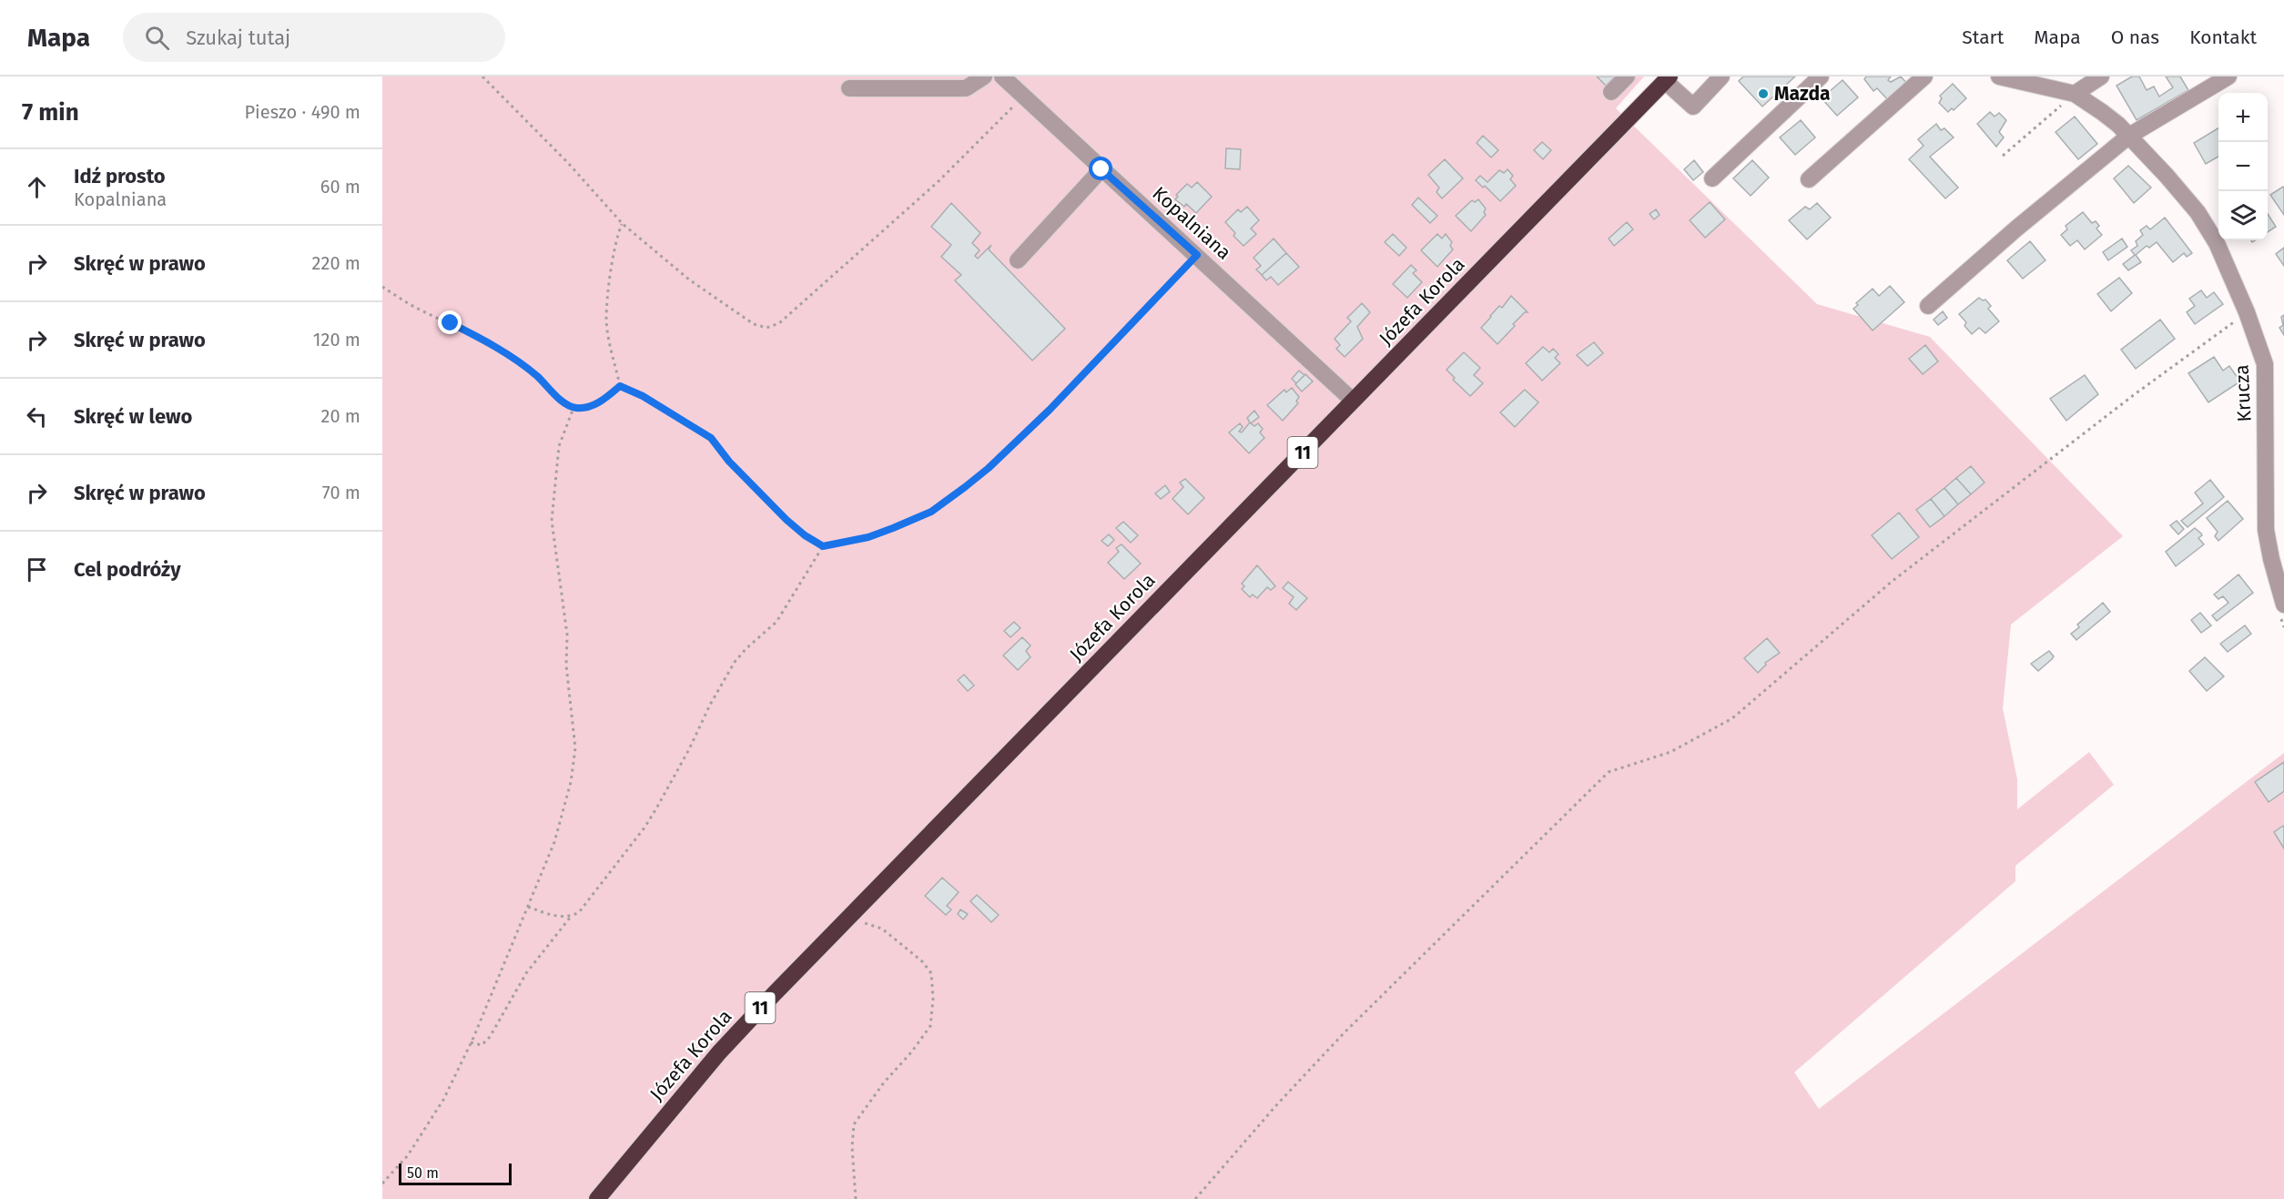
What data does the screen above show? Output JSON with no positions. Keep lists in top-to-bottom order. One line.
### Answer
{"streets":{"highway":["Józefa Korola","11"],"street":["Kopalniana","Krucza"]},"crossings":[["Kopalniana","Józefa Korola"]],"places":["Mazda"],"scale_bar":"50 m","page":{"header":"Mapa","search":"Szukaj tutaj","nav":["Start","Mapa","O nas","Kontakt"],"heading":["7 min","Pieszo · 490 m"],"map_buttons":["+","−"],"list":[["Idź prosto","Kopalniana","60 m"],["Skręć w prawo","220 m"],["Skręć w prawo","120 m"],["Skręć w lewo","20 m"],["Skręć w prawo","70 m"],"Cel podróży"],"scale":"50 m"}}
